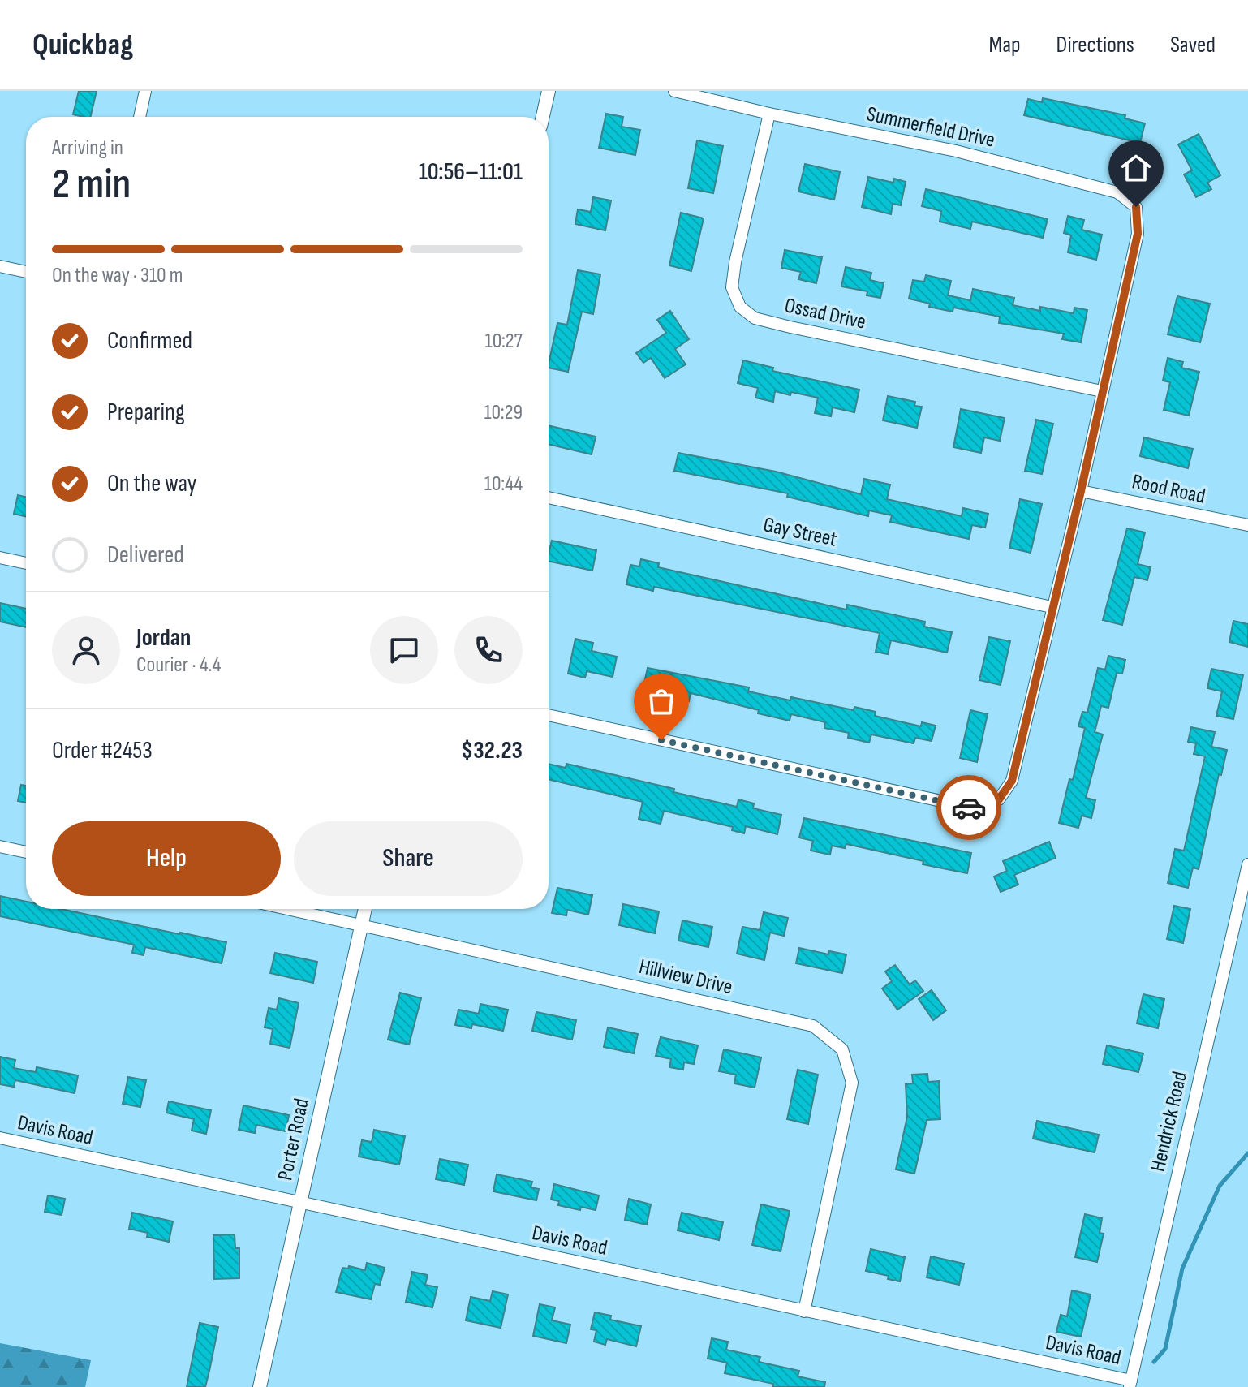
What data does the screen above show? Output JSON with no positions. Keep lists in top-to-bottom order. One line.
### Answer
{"streets":{"street":["Summerfield Drive","Ossad Drive","Rood Road","Gay Street","Hillview Drive","Hendrick Road","Davis Road","Porter Road"]},"crossings":[["Summerfield Drive","Ossad Drive"],["Hillview Drive","Davis Road"],["Hillview Drive","Porter Road"],["Hendrick Road","Davis Road"],["Davis Road","Porter Road"]],"page":{"header":"Quickbag","nav":["Map","Directions","Saved"],"heading":["2 min","Arriving in","10:56–11:01"],"panel":["Jordan","Courier · 4.4","Order #2453","$32.23"],"bar":"On the way · 310 m","list":[["Confirmed","10:27"],["Preparing","10:29"],["On the way","10:44"],"Delivered"],"buttons":["Help","Share"]}}
